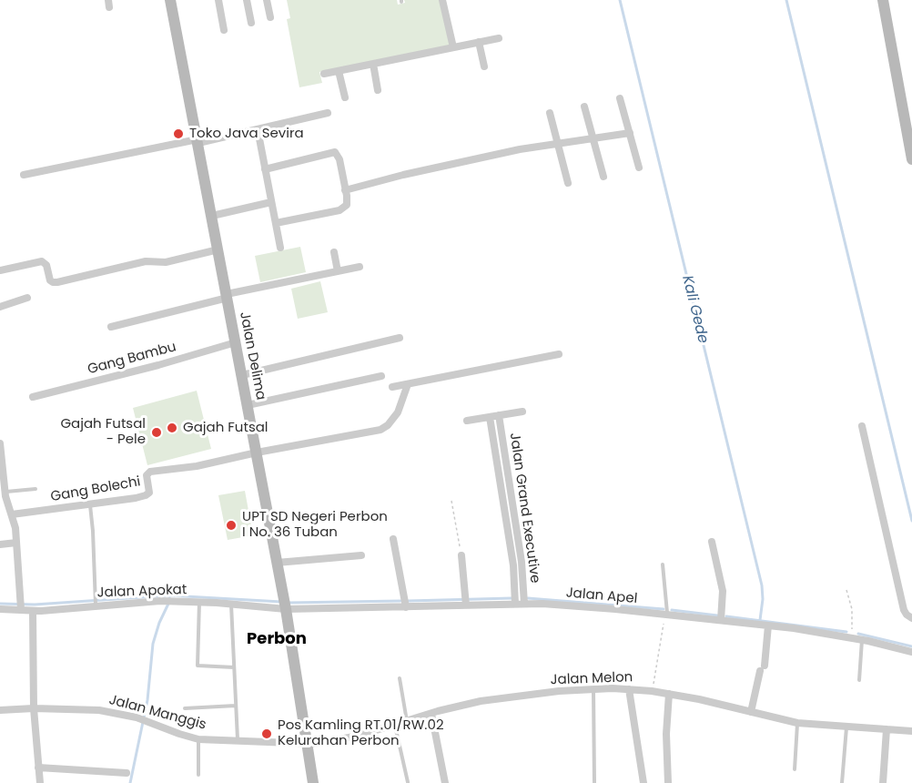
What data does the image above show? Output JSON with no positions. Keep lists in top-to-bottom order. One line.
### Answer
{"streets":{"street":["Jalan Delima","Gang Bambu","Gang Bolechi","Jalan Grand Executive","Jalan Apokat","Jalan Apel","Jalan Melon","Jalan Manggis"]},"crossings":[["Jalan Delima","Gang Bambu"],["Jalan Delima","Gang Bolechi"],["Jalan Delima","Jalan Apokat"],["Jalan Delima","Jalan Apel"],["Jalan Delima","Jalan Melon"],["Jalan Delima","Jalan Manggis"],["Jalan Grand Executive","Jalan Apel"],["Jalan Apokat","Jalan Apel"],["Jalan Melon","Jalan Manggis"]],"districts":["Perbon"],"water":["Kali Gede"],"places":["Toko Java Sevira","Gajah Futsal","Gajah Futsal - Pele","UPT SD Negeri Perbon I No. 36 Tuban","Pos Kamling RT.01/RW.02 Kelurahan Perbon"]}
